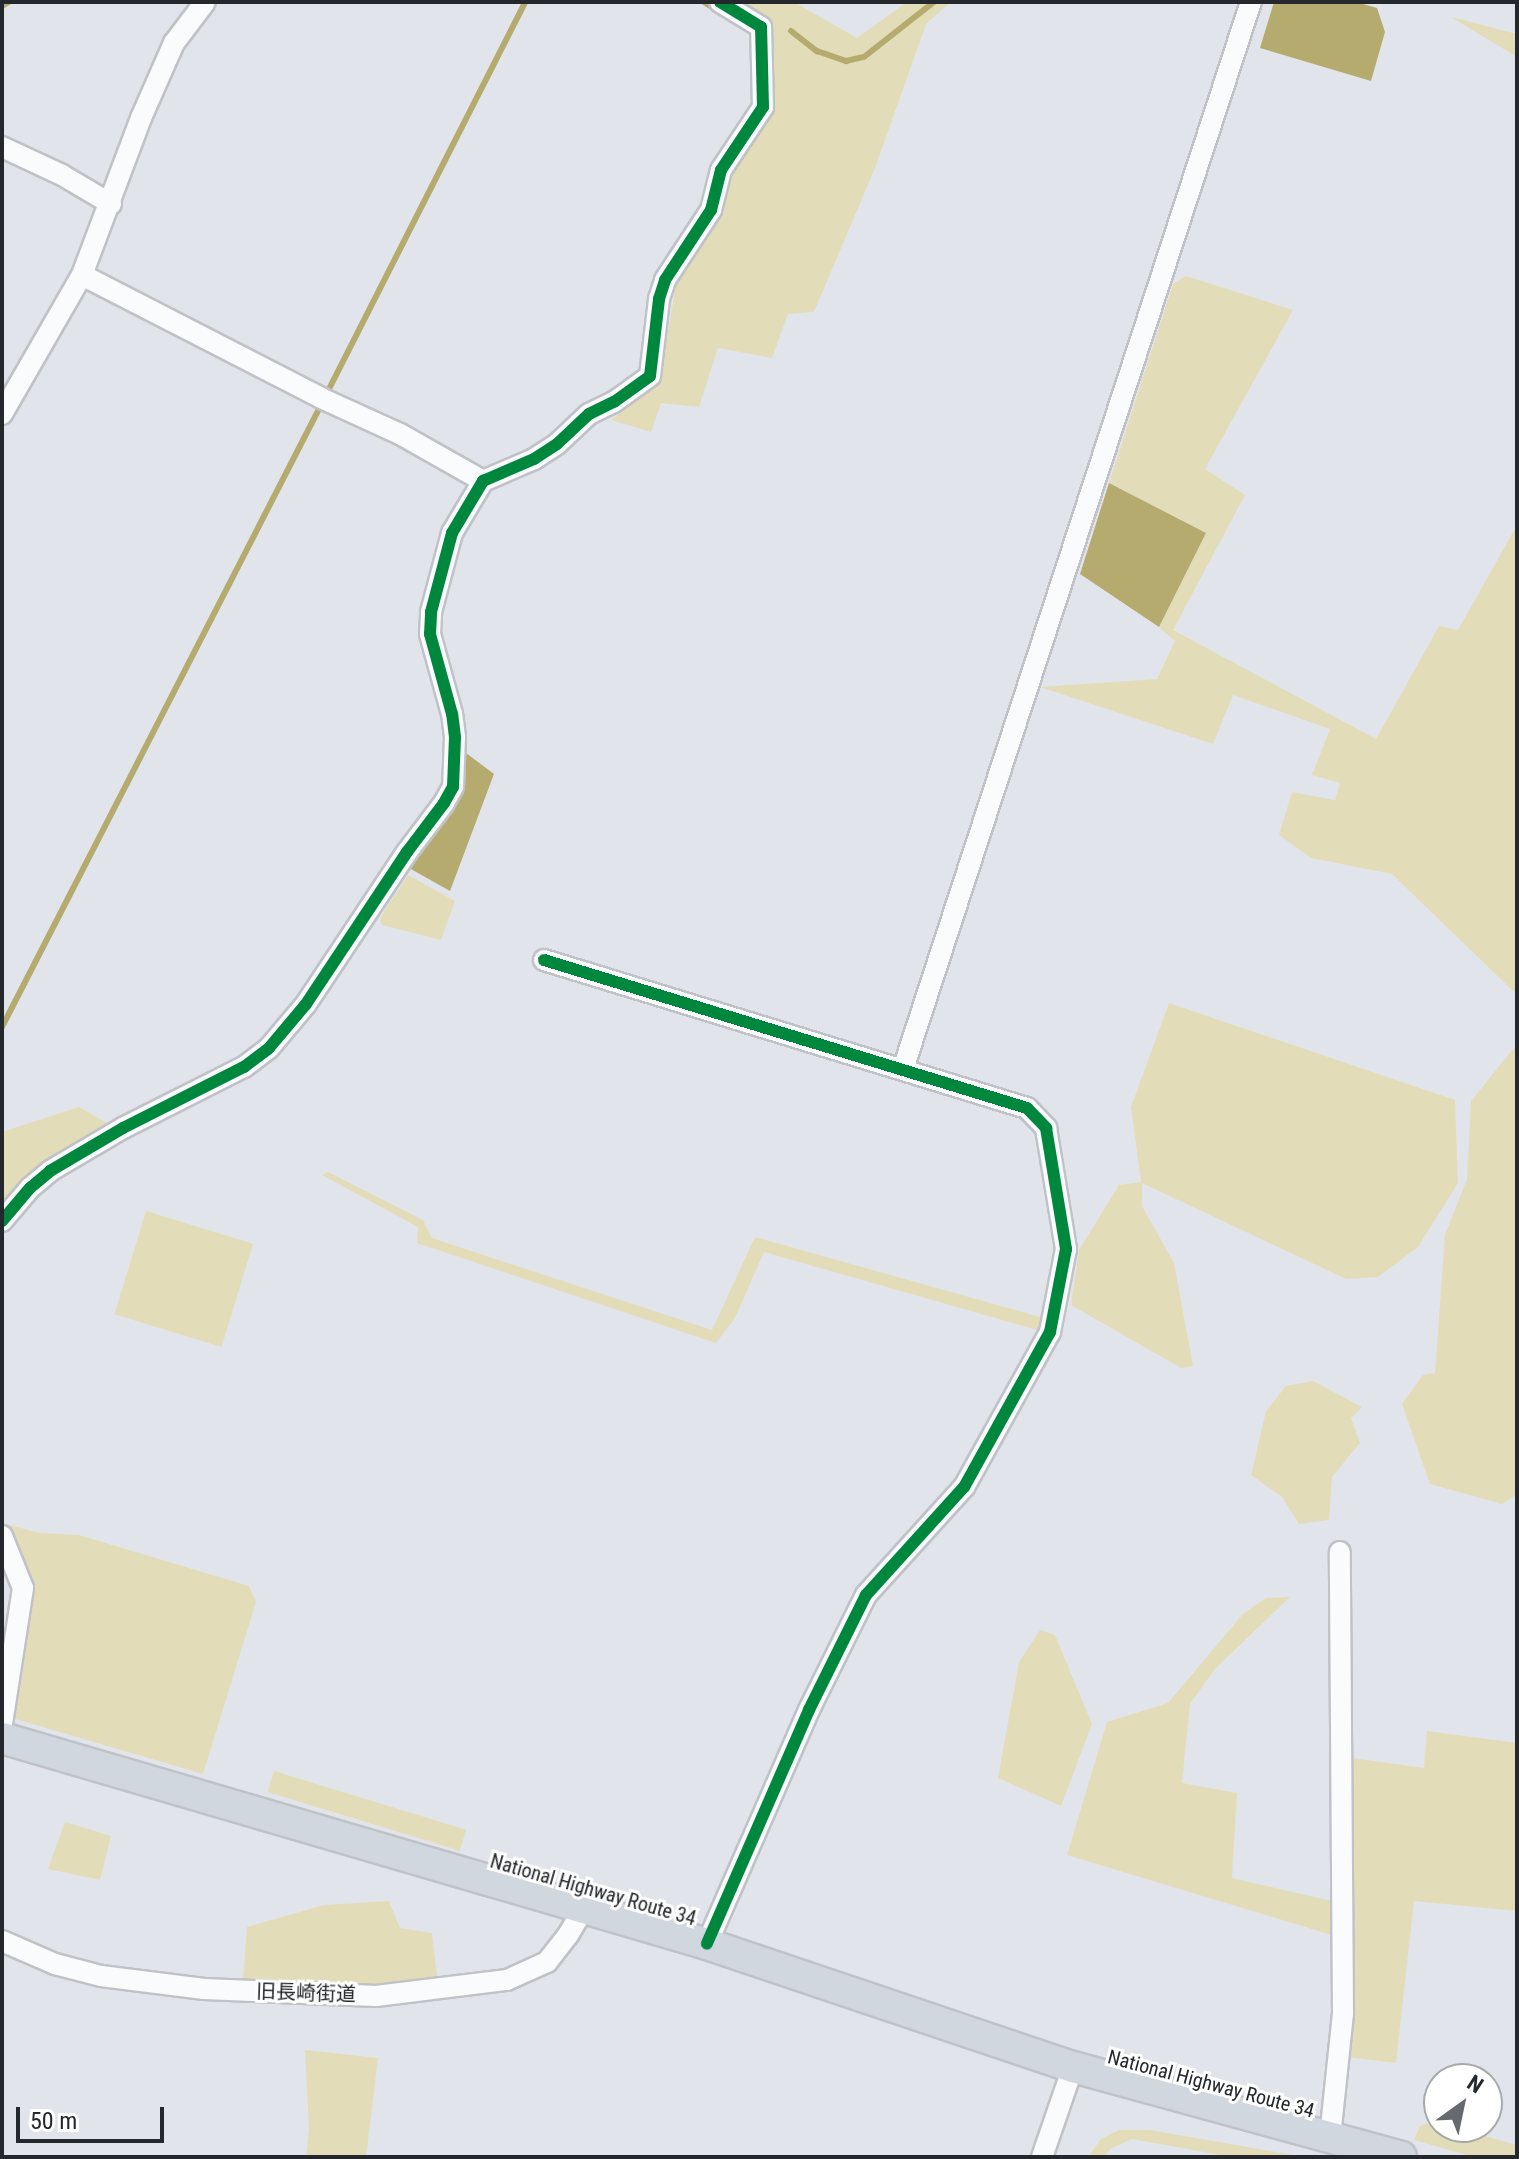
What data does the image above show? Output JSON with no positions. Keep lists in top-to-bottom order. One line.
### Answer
{"streets":{"highway":["National Highway Route 34"],"street":["旧長崎街道"]},"crossings":[["National Highway Route 34","旧長崎街道"]],"scale_bar":"50 m","north":"top right"}
